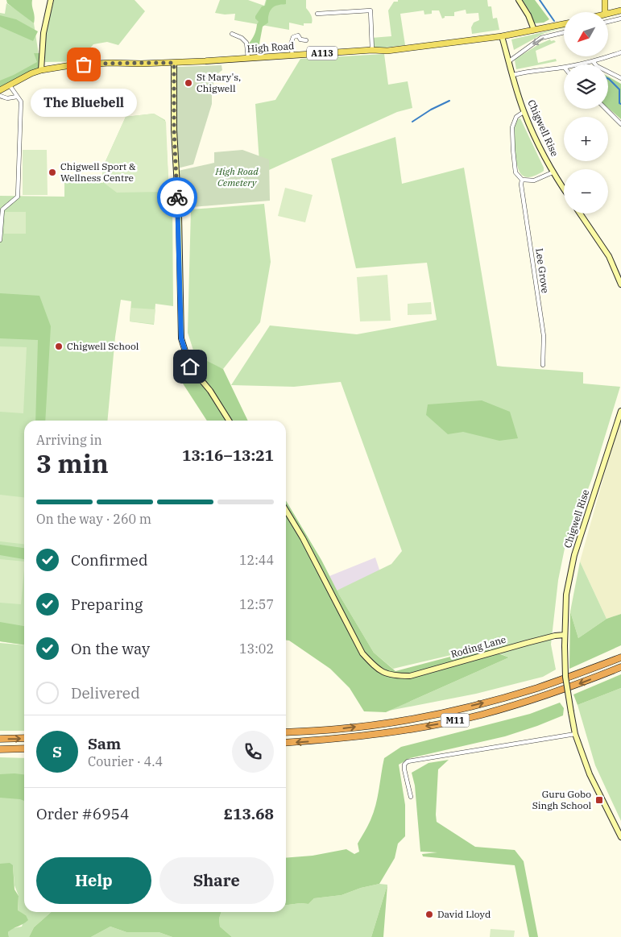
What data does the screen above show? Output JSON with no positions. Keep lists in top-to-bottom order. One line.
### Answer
{"streets":{"highway":["M11"],"main road":["High Road","A113"],"street":["Chigwell Rise","Lee Grove","Roding Lane"]},"crossings":[["High Road","Chigwell Rise"],["Chigwell Rise","Lee Grove"],["Chigwell Rise","Roding Lane"]],"parks":["High Road Cemetery"],"places":{"other":["The Bluebell","St Mary's, Chigwell","Chigwell Sport & Wellness Centre","Chigwell School","David Lloyd"],"transit":["Guru Gobo Singh School"]},"north":"bottom left","page":{"map_buttons":["+","−"],"bubble":"The Bluebell","heading":["3 min","Arriving in","13:16–13:21"],"panel":["Sam","Courier · 4.4","Order #6954","£13.68"],"bar":"On the way · 260 m","list":[["Confirmed","12:44"],["Preparing","12:57"],["On the way","13:02"],"Delivered"],"round":"S","buttons":["Help","Share"]}}
